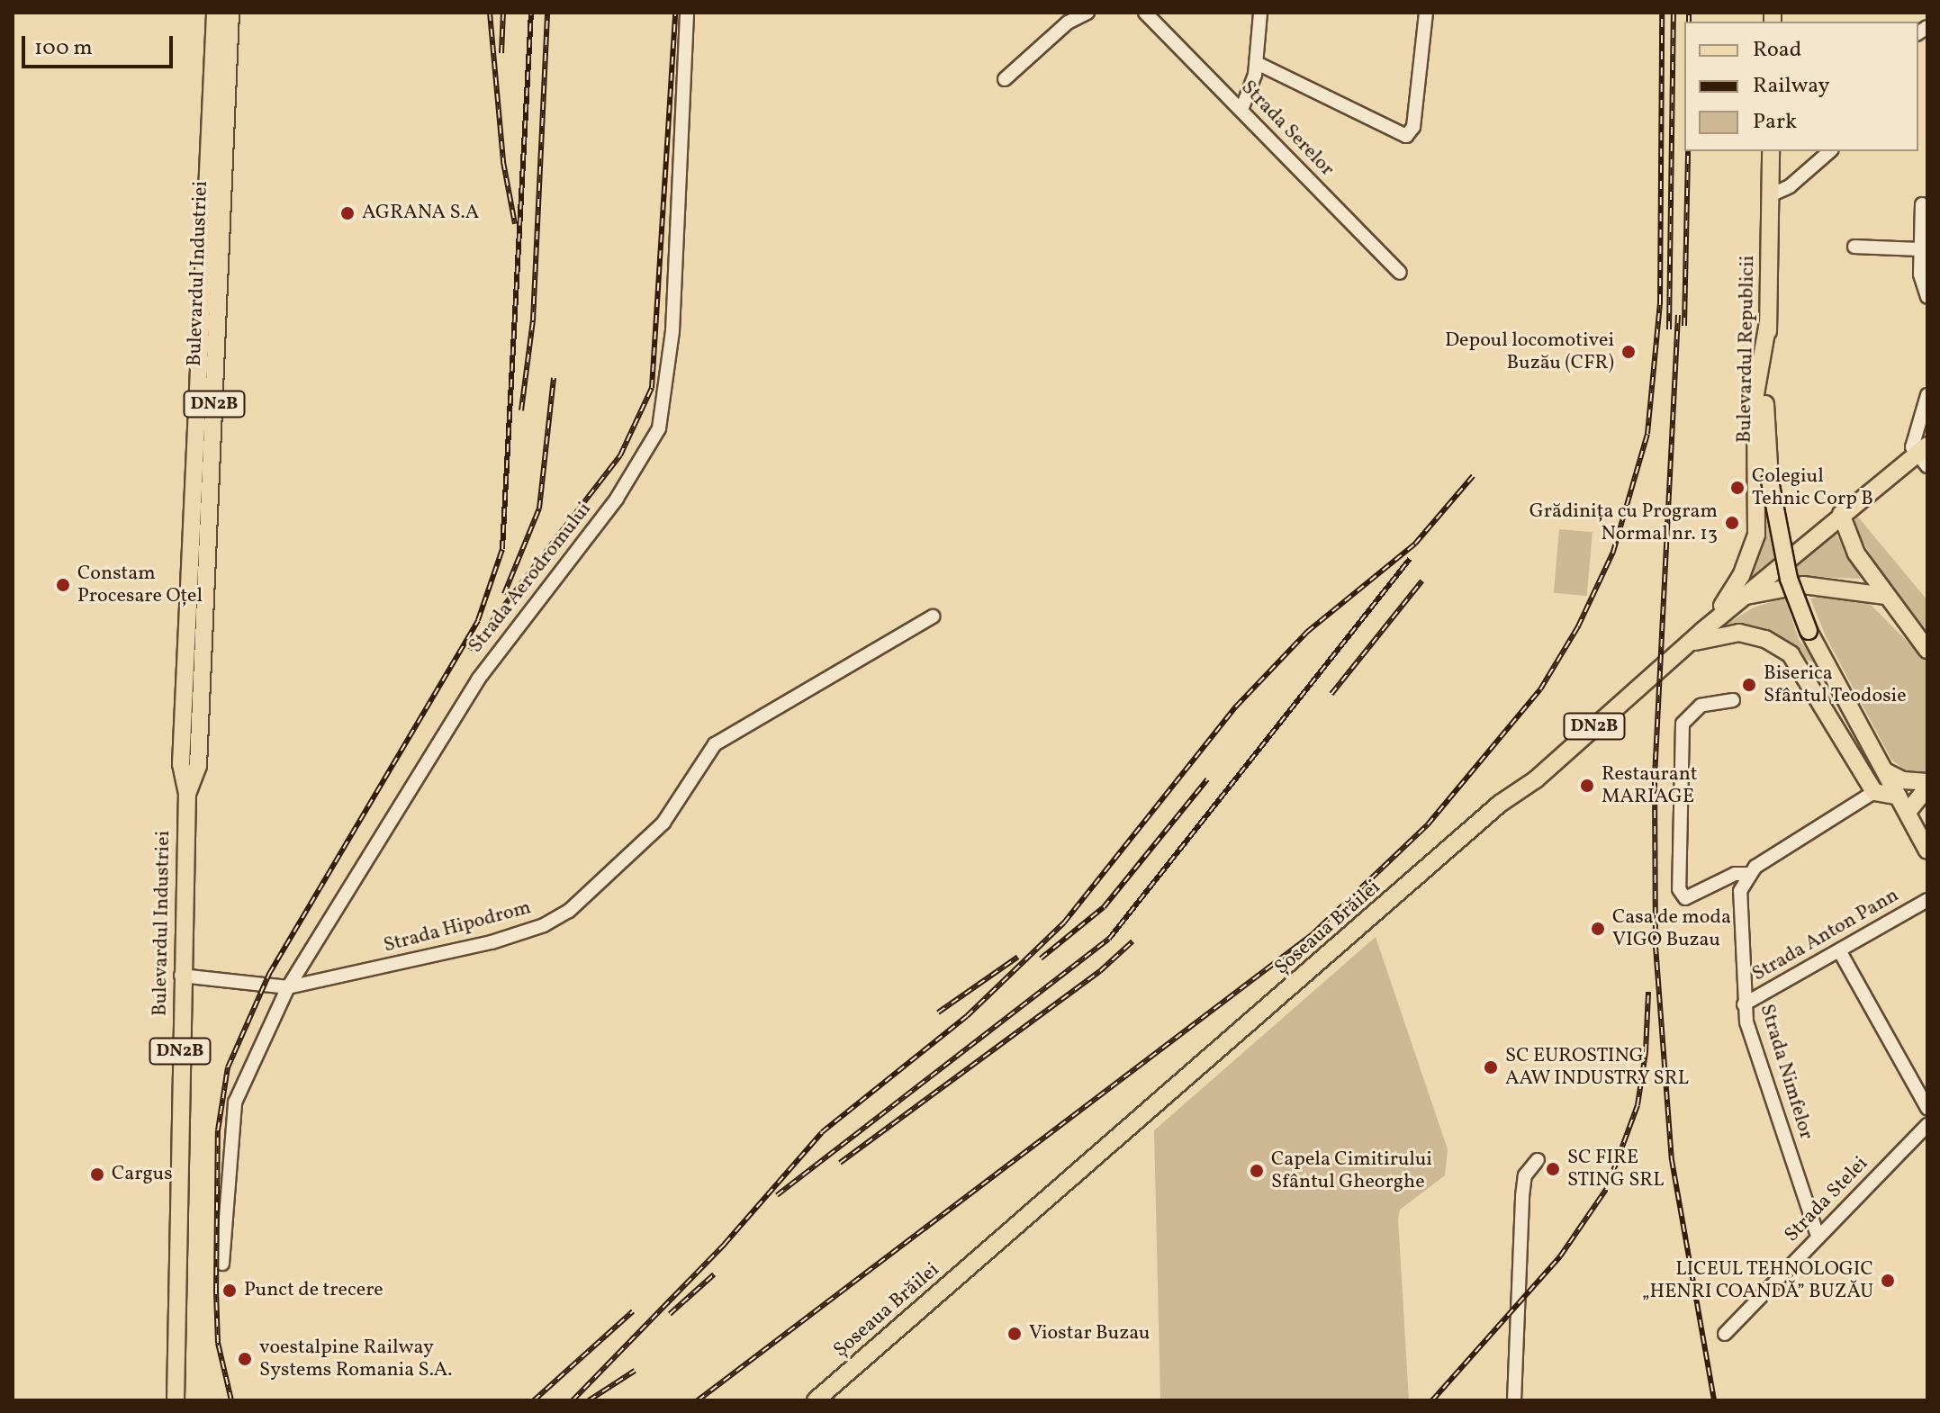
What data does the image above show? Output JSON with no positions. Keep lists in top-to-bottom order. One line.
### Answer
{"streets":{"main road":["Bulevardul Industriei","Bulevardul Republicii","DN2B","Șoseaua Brăilei"],"street":["Strada Serelor","Strada Aerodromului","Strada Hipodrom","Strada Anton Pann","Strada Nimfelor","Strada Stelei"]},"crossings":[["Bulevardul Industriei","Strada Hipodrom"],["Strada Aerodromului","Strada Hipodrom"],["Strada Anton Pann","Strada Nimfelor"],["Strada Nimfelor","Strada Stelei"]],"places":["AGRANA S.A","Depoul locomotivei Buzău (CFR)","Colegiul Tehnic Corp B","Grădinița cu Program Normal nr. 13","Constam Procesare Oțel","Biserica Sfântul Teodosie","Restaurant MARIAGE","Casa de moda VIGO Buzau","SC EUROSTING AAW INDUSTRY SRL","SC FIRE STING SRL","Capela Cimitirului Sfântul Gheorghe","Cargus","LICEUL TEHNOLOGIC „HENRI COANDĂ” BUZĂU","Punct de trecere","Viostar Buzau","voestalpine Railway Systems Romania S.A."],"legend":["Road","Railway","Park"],"scale_bar":"100 m"}
